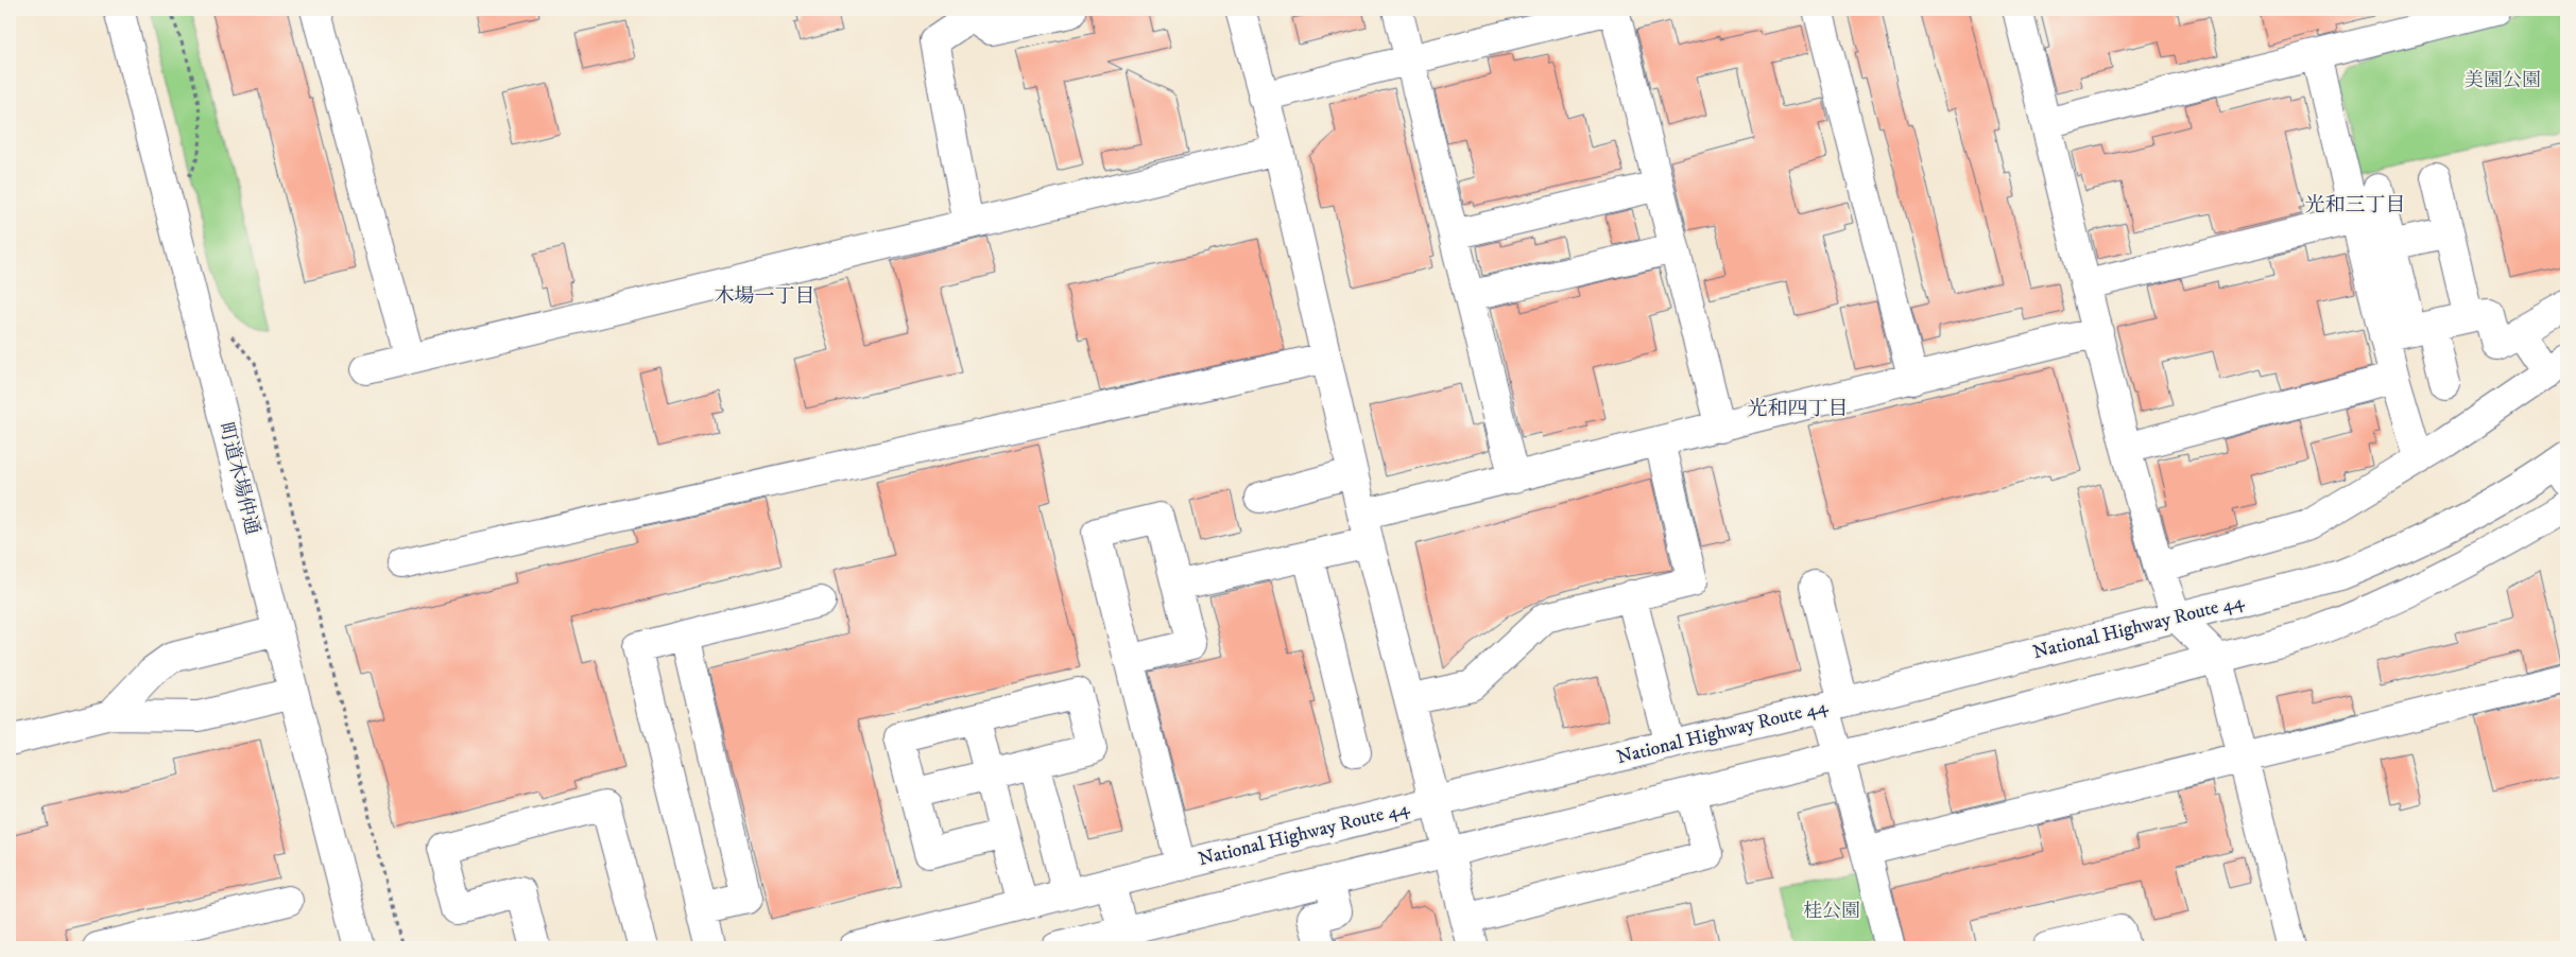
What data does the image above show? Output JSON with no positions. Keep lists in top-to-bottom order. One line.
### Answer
{"streets":{"main road":["町道木場仲通","National Highway Route 44"]},"districts":["光和三丁目","木場一丁目","光和四丁目"],"parks":["美園公園","桂公園"]}
